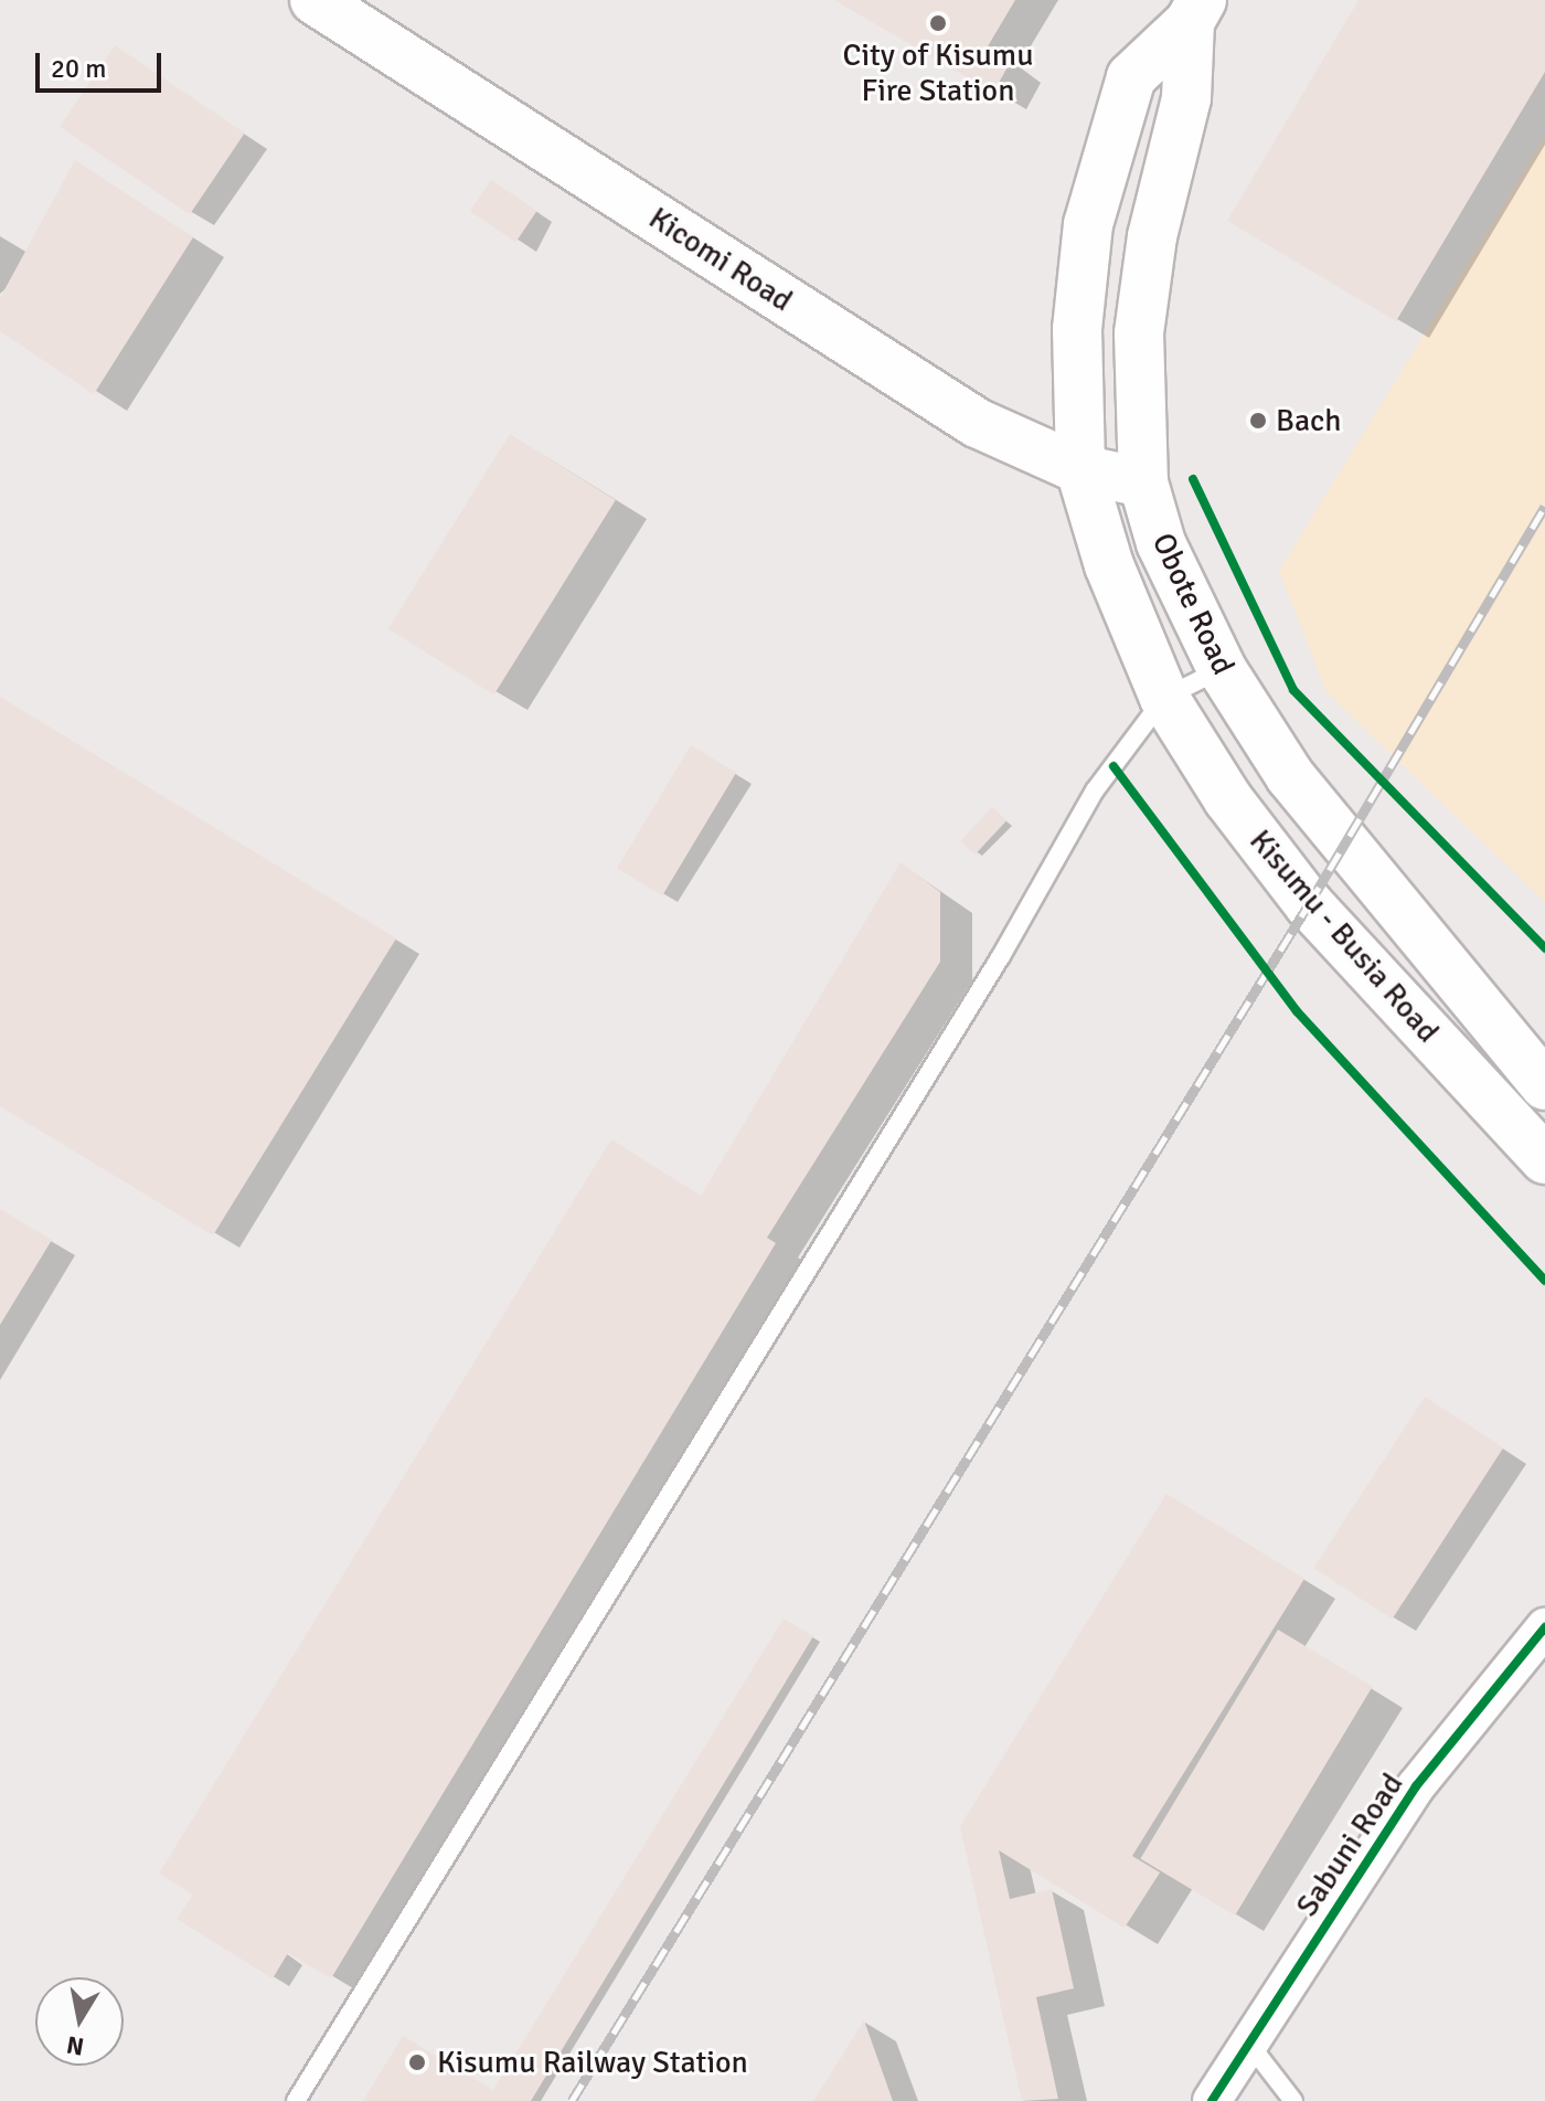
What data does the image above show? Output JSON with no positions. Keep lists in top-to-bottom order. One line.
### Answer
{"streets":{"main road":["Kicomi Road","Obote Road","Kisumu - Busia Road"],"street":["Sabuni Road"]},"crossings":[["Kicomi Road","Obote Road"],["Obote Road","Kisumu - Busia Road"]],"places":["City of Kisumu Fire Station","Bach","Kisumu Railway Station"],"scale_bar":"20 m","north":"bottom"}
